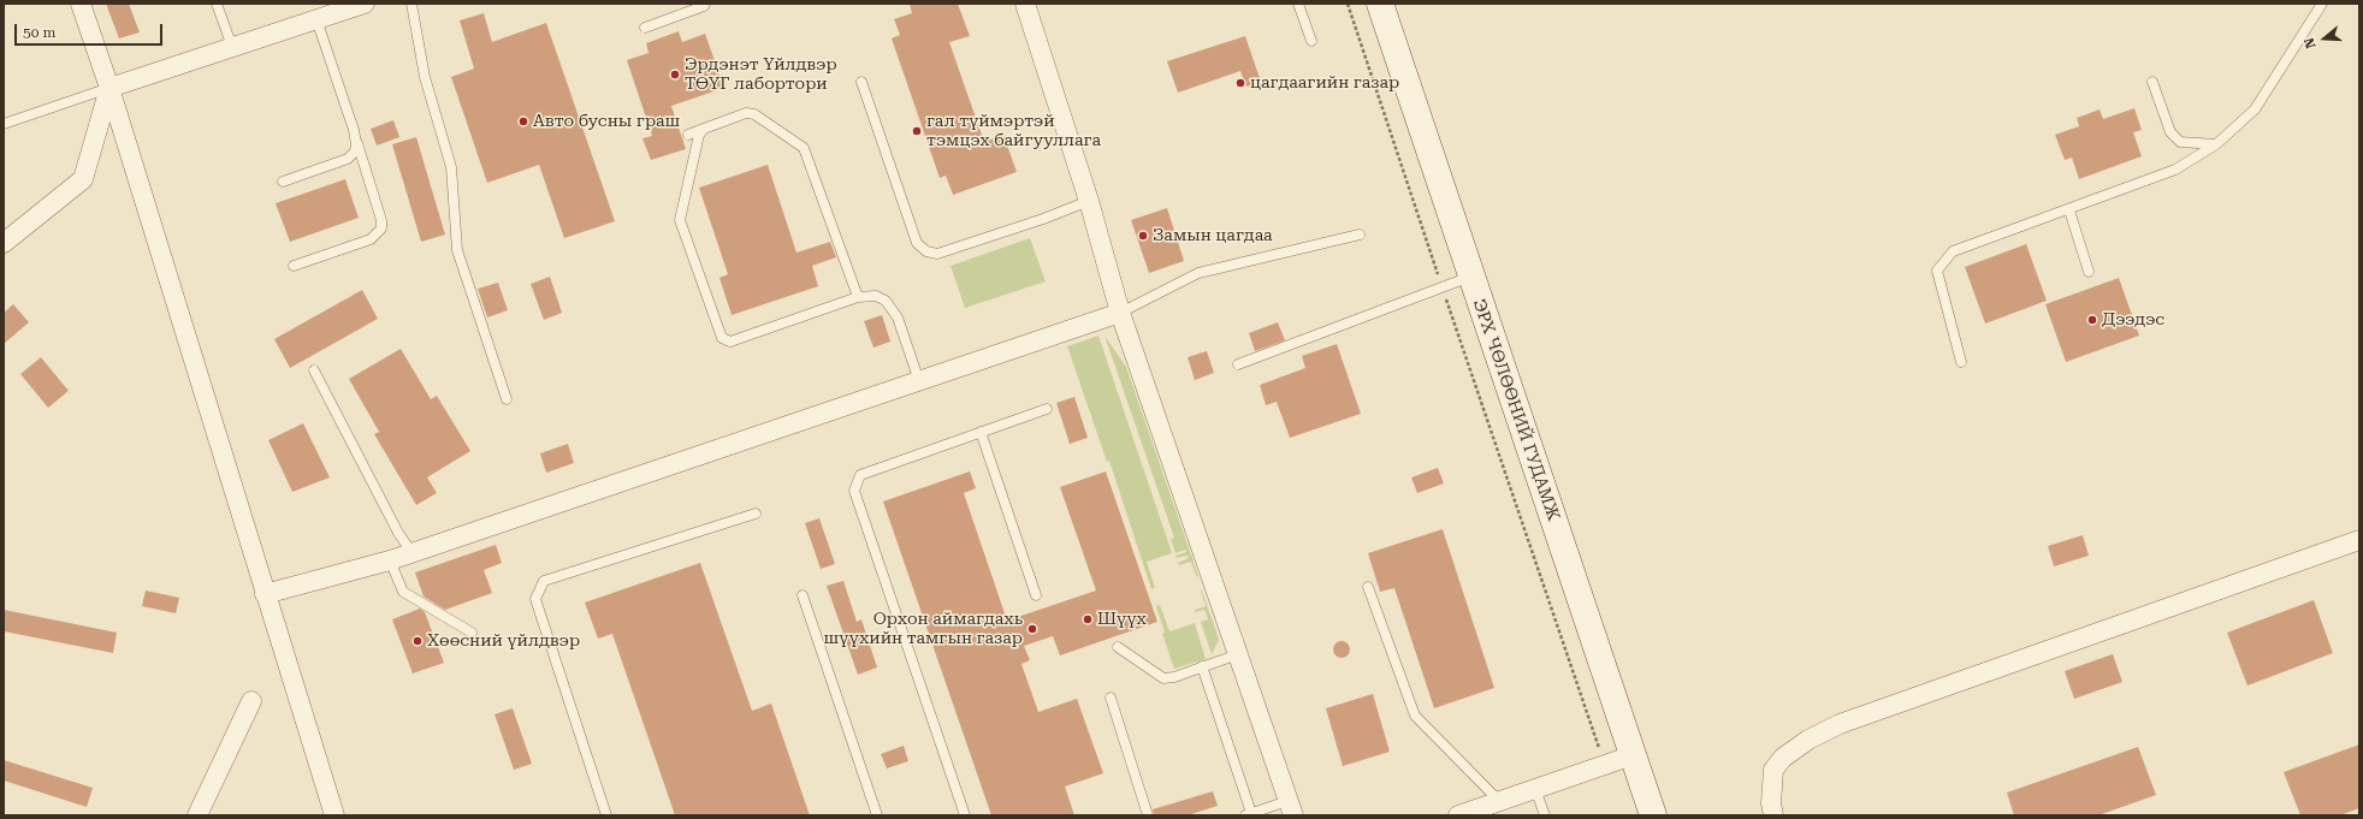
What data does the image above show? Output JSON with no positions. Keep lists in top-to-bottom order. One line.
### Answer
{"streets":{"main road":["ЭРХ ЧӨЛӨӨНИЙ ГУДАМЖ"]},"places":["Эрдэнэт Үйлдвэр ТӨҮГ лабортори","цагдаагийн газар","Авто бусны граш","гал түймэртэй тэмцэх байгууллага","Замын цагдаа","Дээдэс","Шүүх","Орхон аймагдахь шүүхийн тамгын газар","Хөөсний үйлдвэр"],"scale_bar":"50 m","north":"left"}
